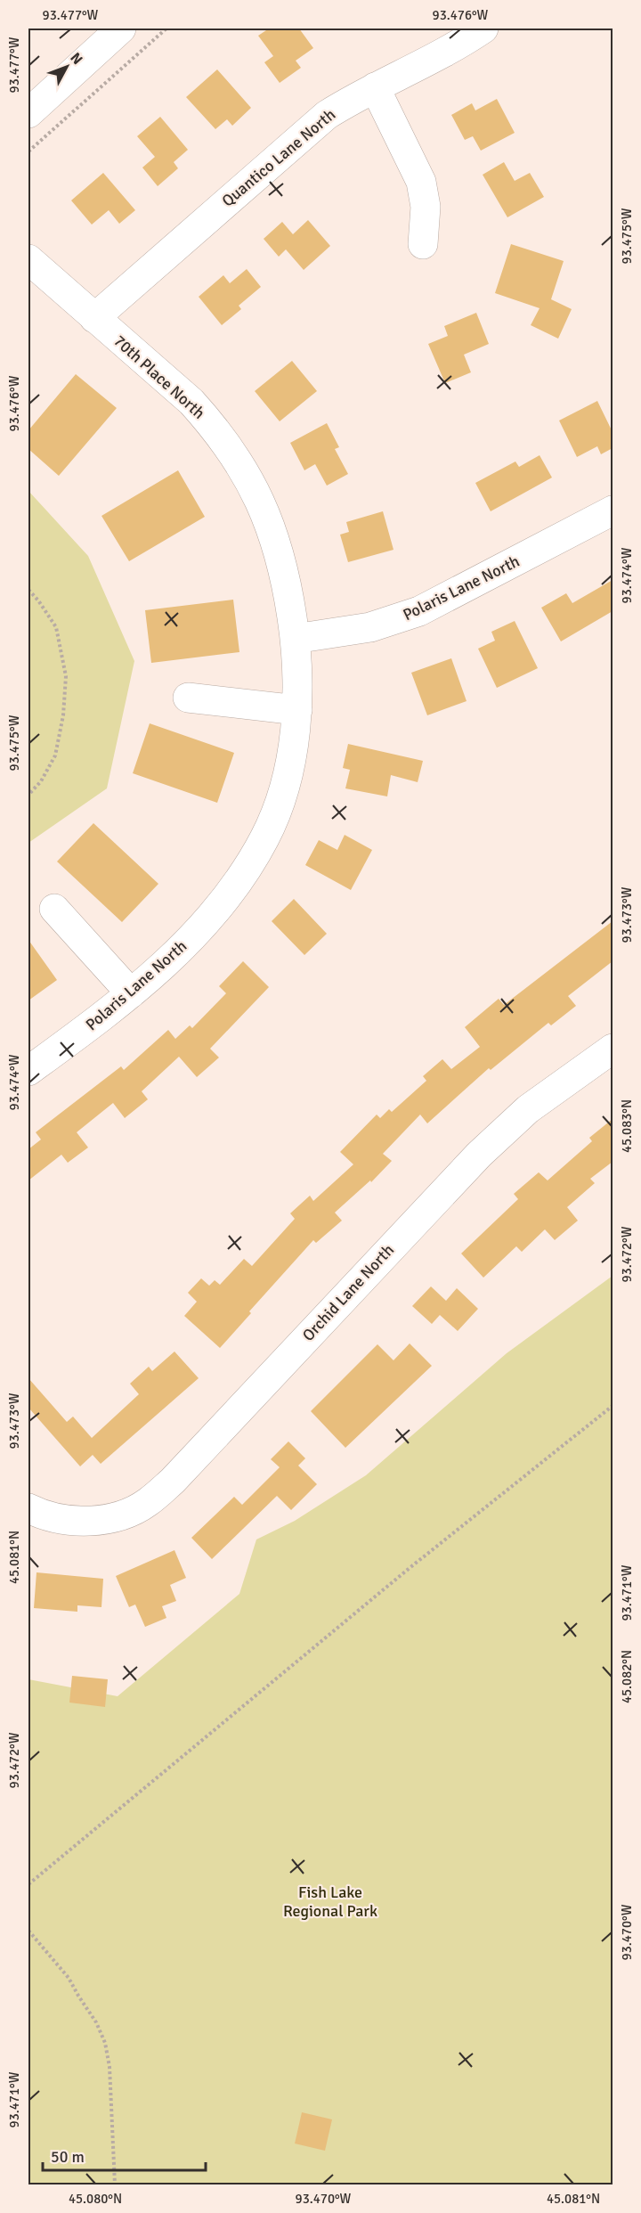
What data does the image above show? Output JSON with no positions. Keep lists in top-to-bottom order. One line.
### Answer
{"streets":{"street":["Quantico Lane North","70th Place North","Polaris Lane North","Orchid Lane North"]},"crossings":[["Quantico Lane North","70th Place North"],["70th Place North","Polaris Lane North"]],"parks":["Fish Lake Regional Park"],"scale_bar":"50 m","north":"top right","coordinates":["93.477°W","93.476°W","93.475°W","93.474°W","93.473°W","45.083°N","93.472°W","45.081°N","93.471°W","45.082°N","93.470°W","45.080°N"]}
